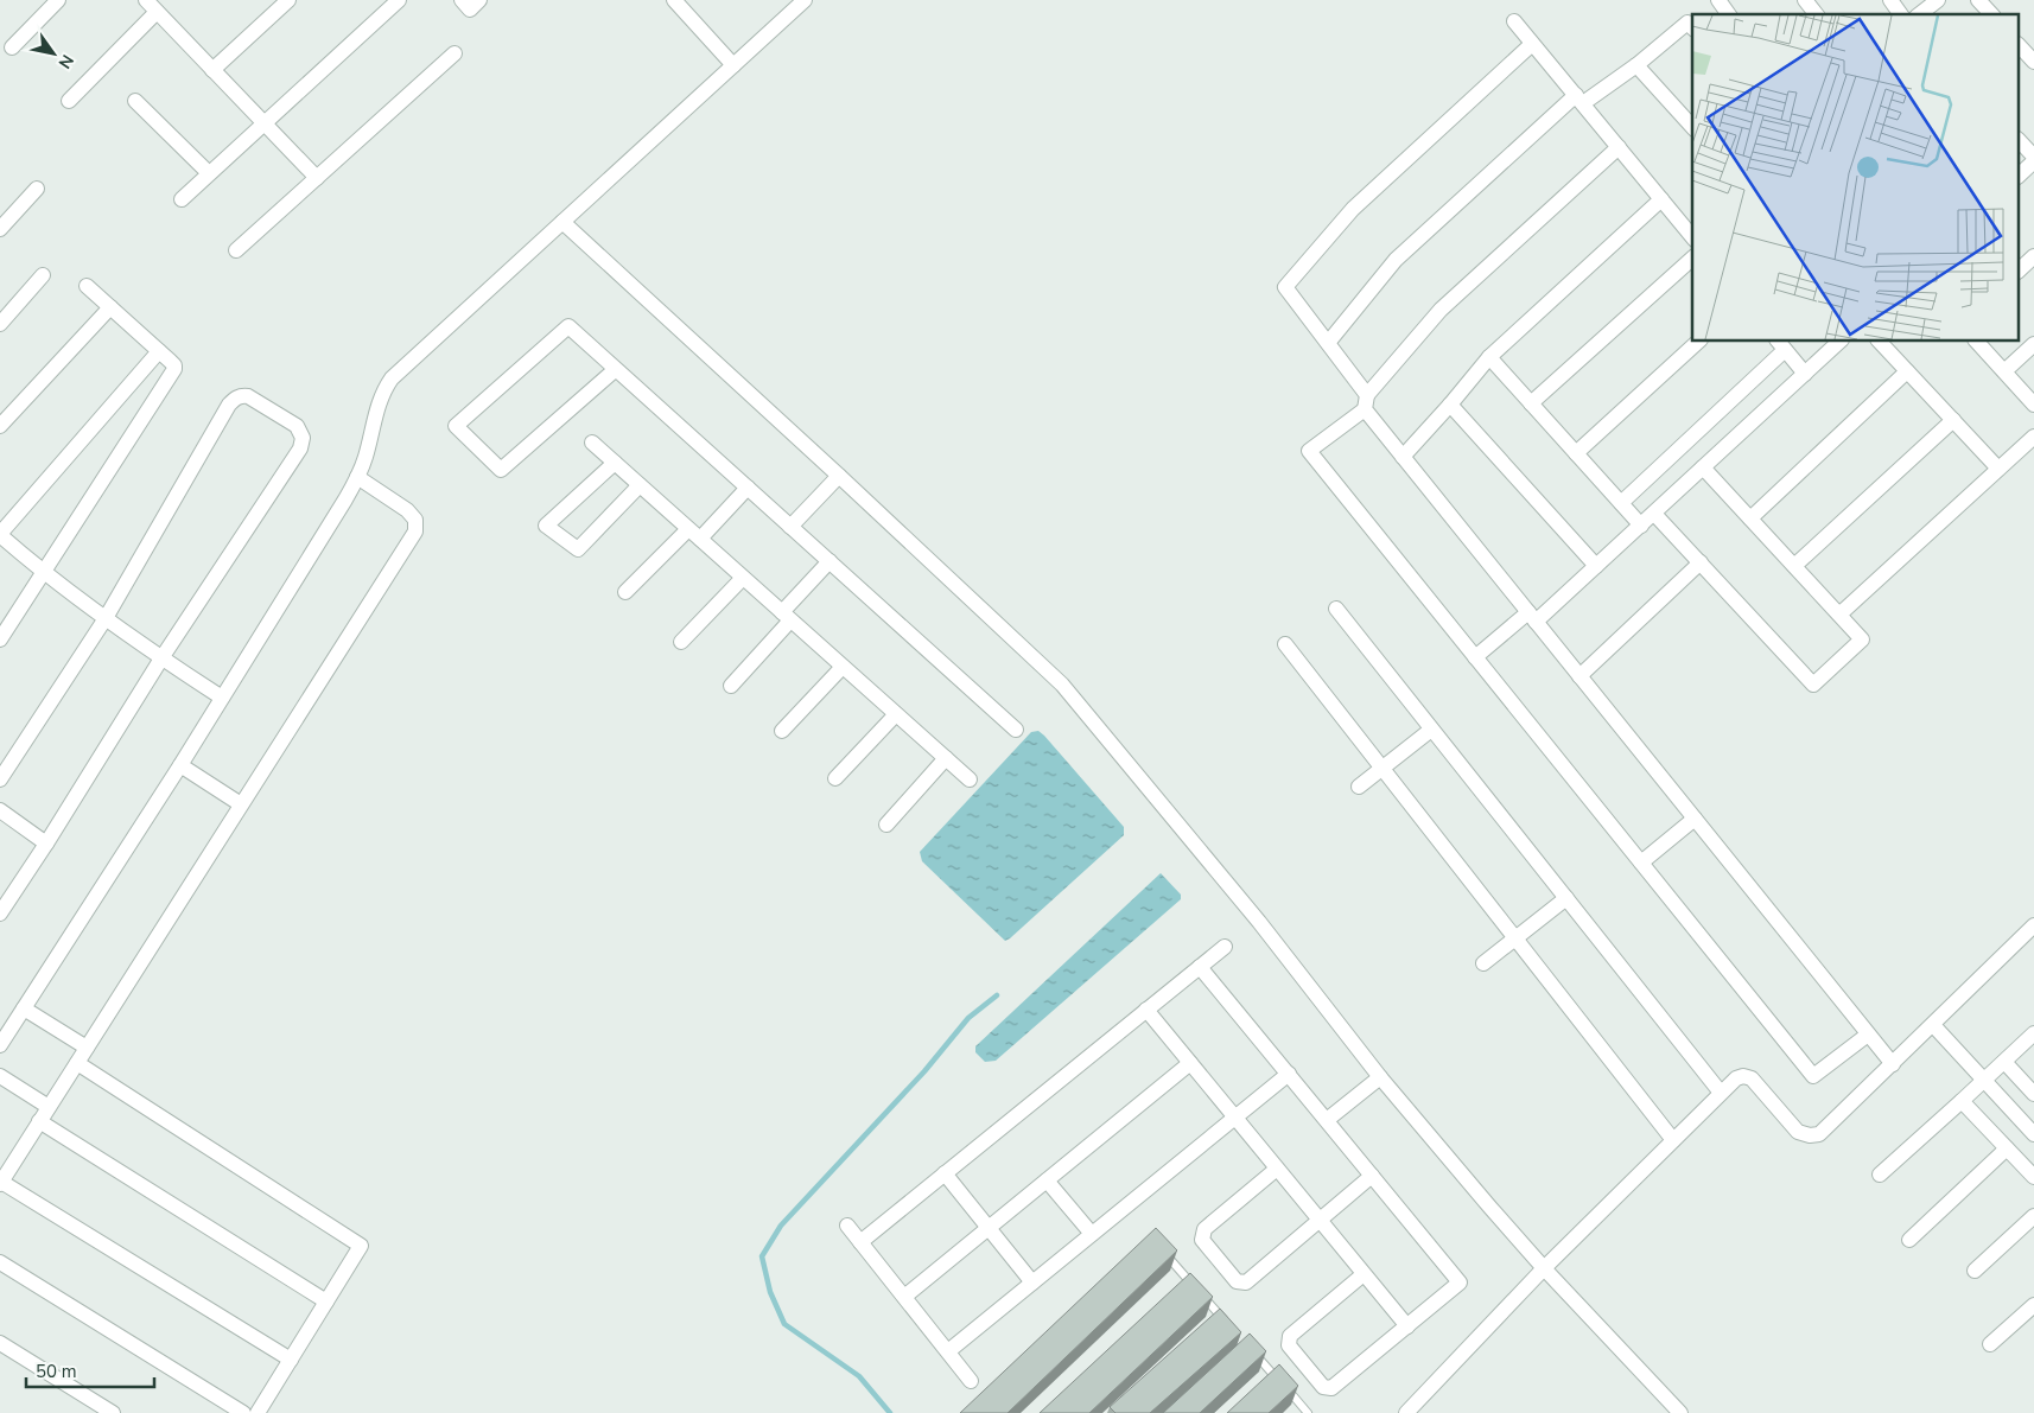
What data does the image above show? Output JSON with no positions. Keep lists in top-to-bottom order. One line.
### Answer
{"scale_bar":"50 m","north":"bottom right"}
